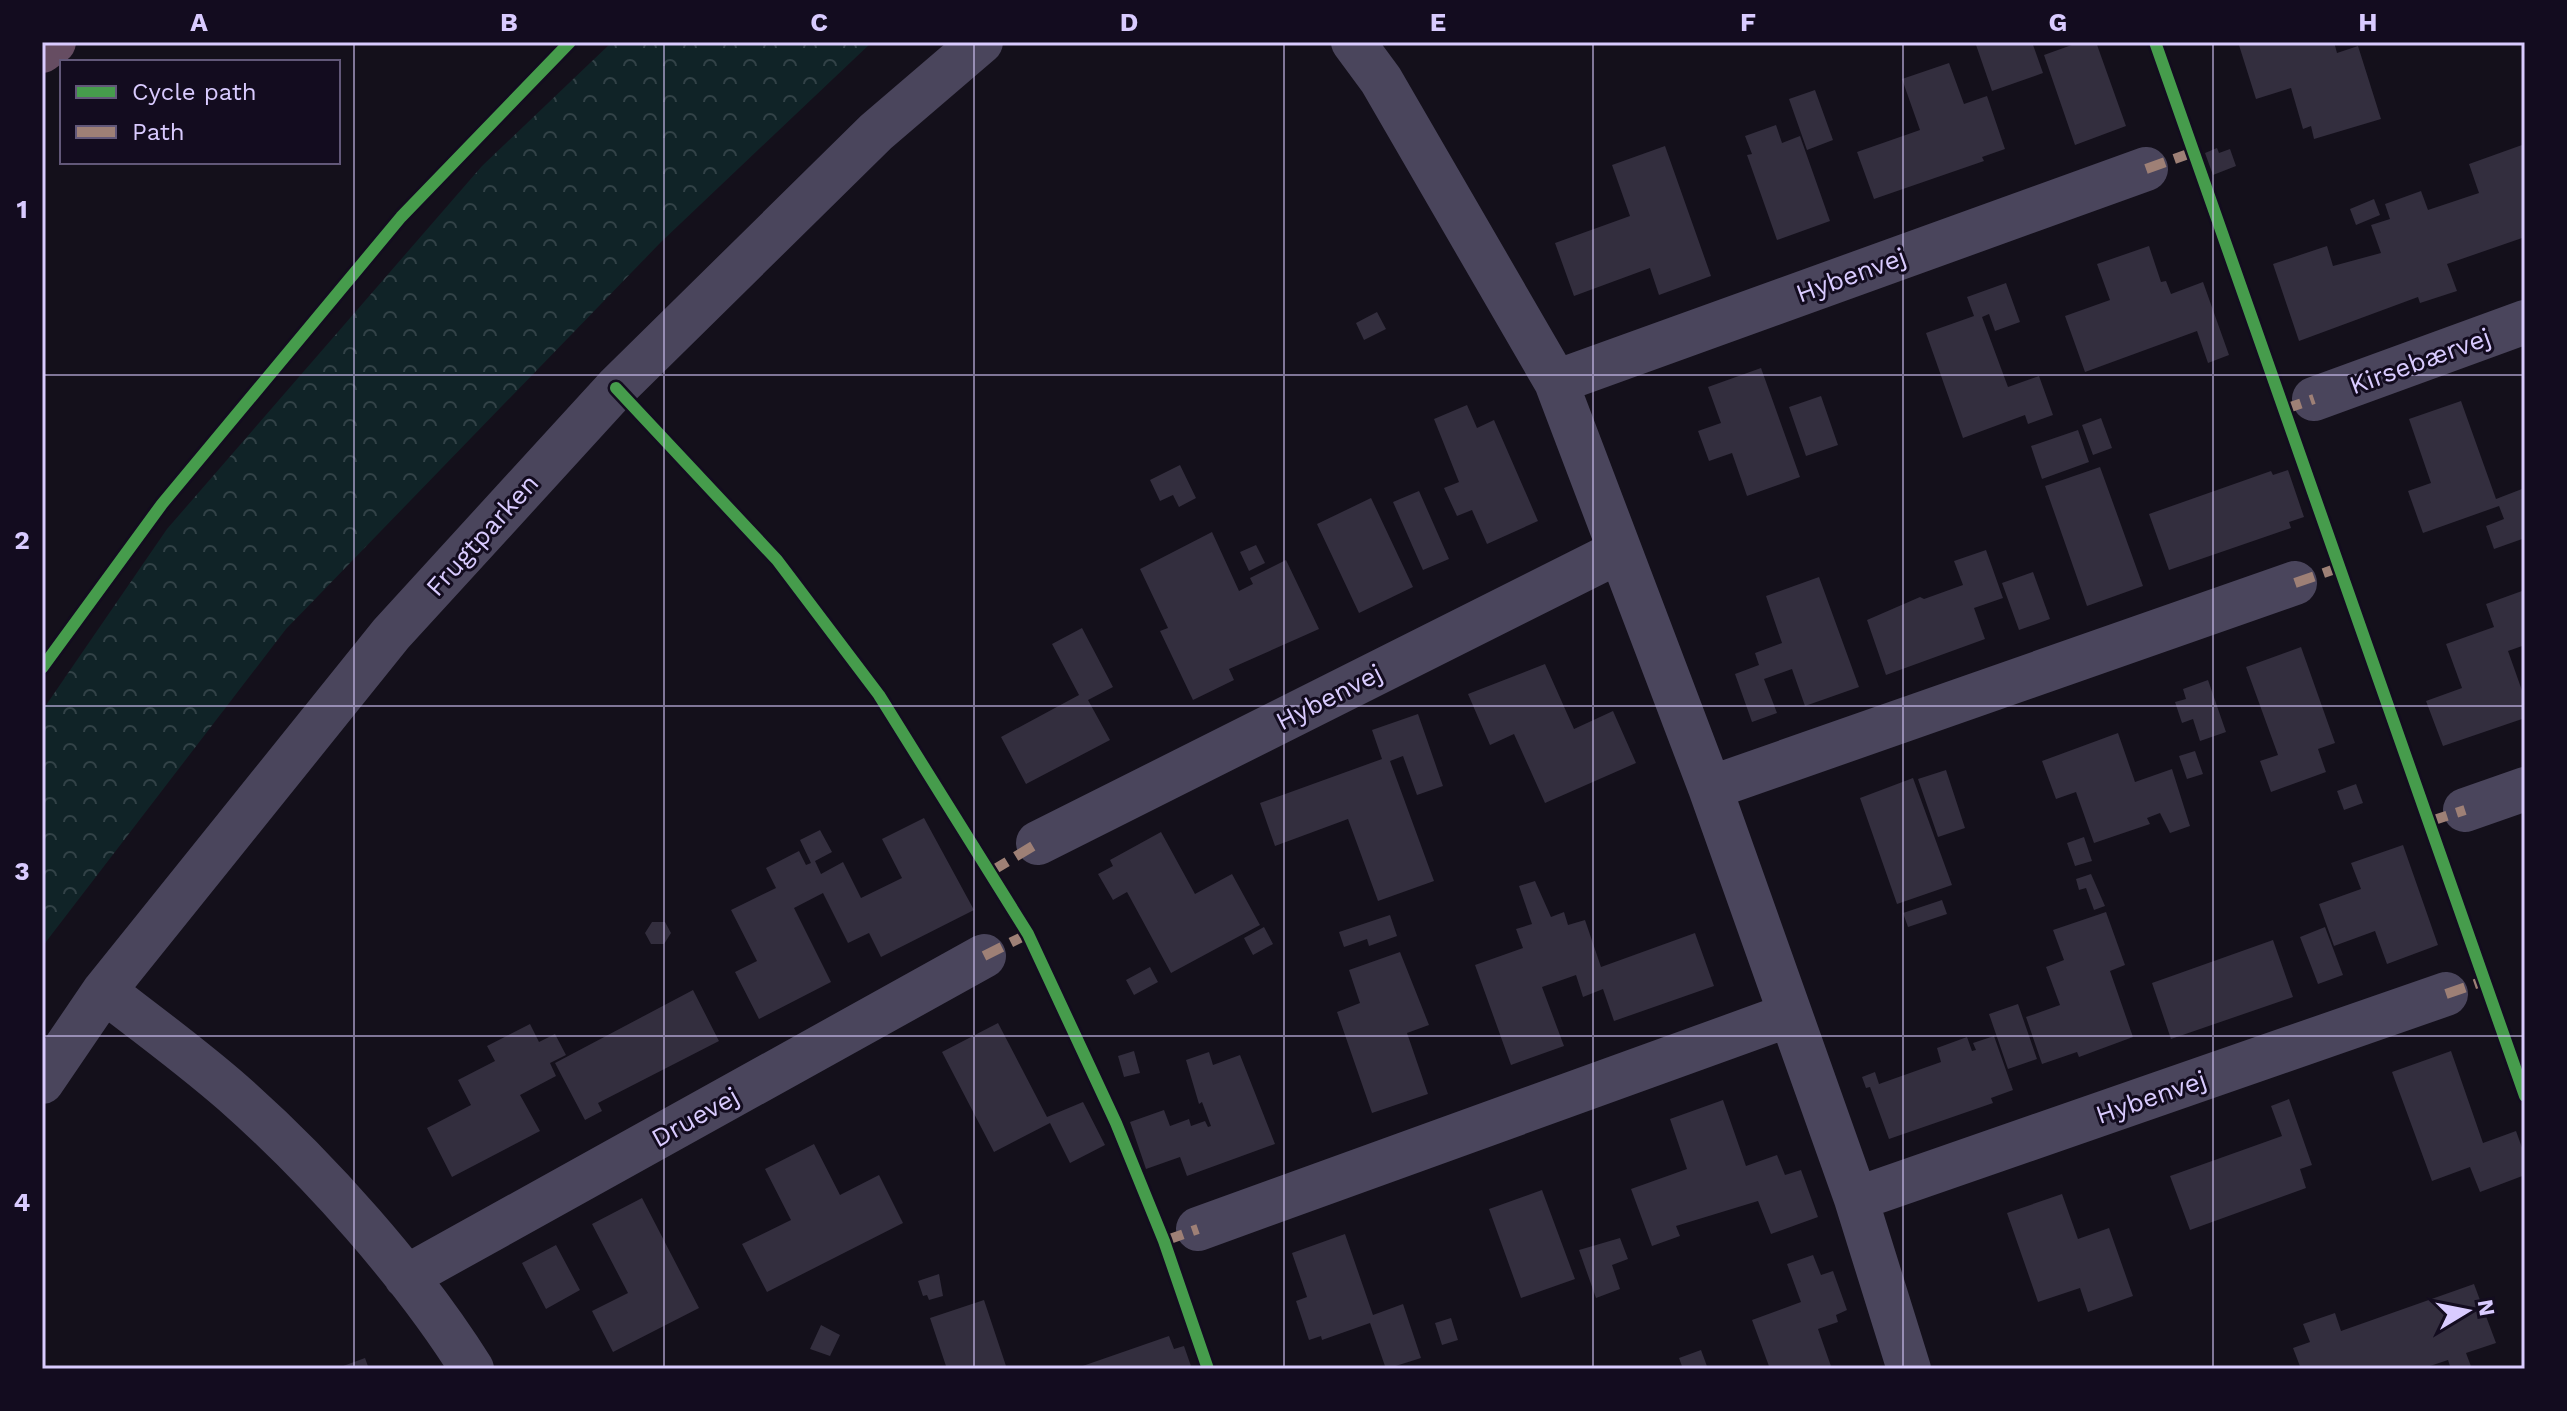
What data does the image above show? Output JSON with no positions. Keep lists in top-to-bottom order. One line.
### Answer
{"streets":{"street":["Hybenvej","Kirsebærvej","Frugtparken","Druevej"]},"legend":["Cycle path","Path"],"north":"right","grid":{"columns":["A","B","C","D","E","F","G","H"],"rows":["1","2","3","4"]}}
